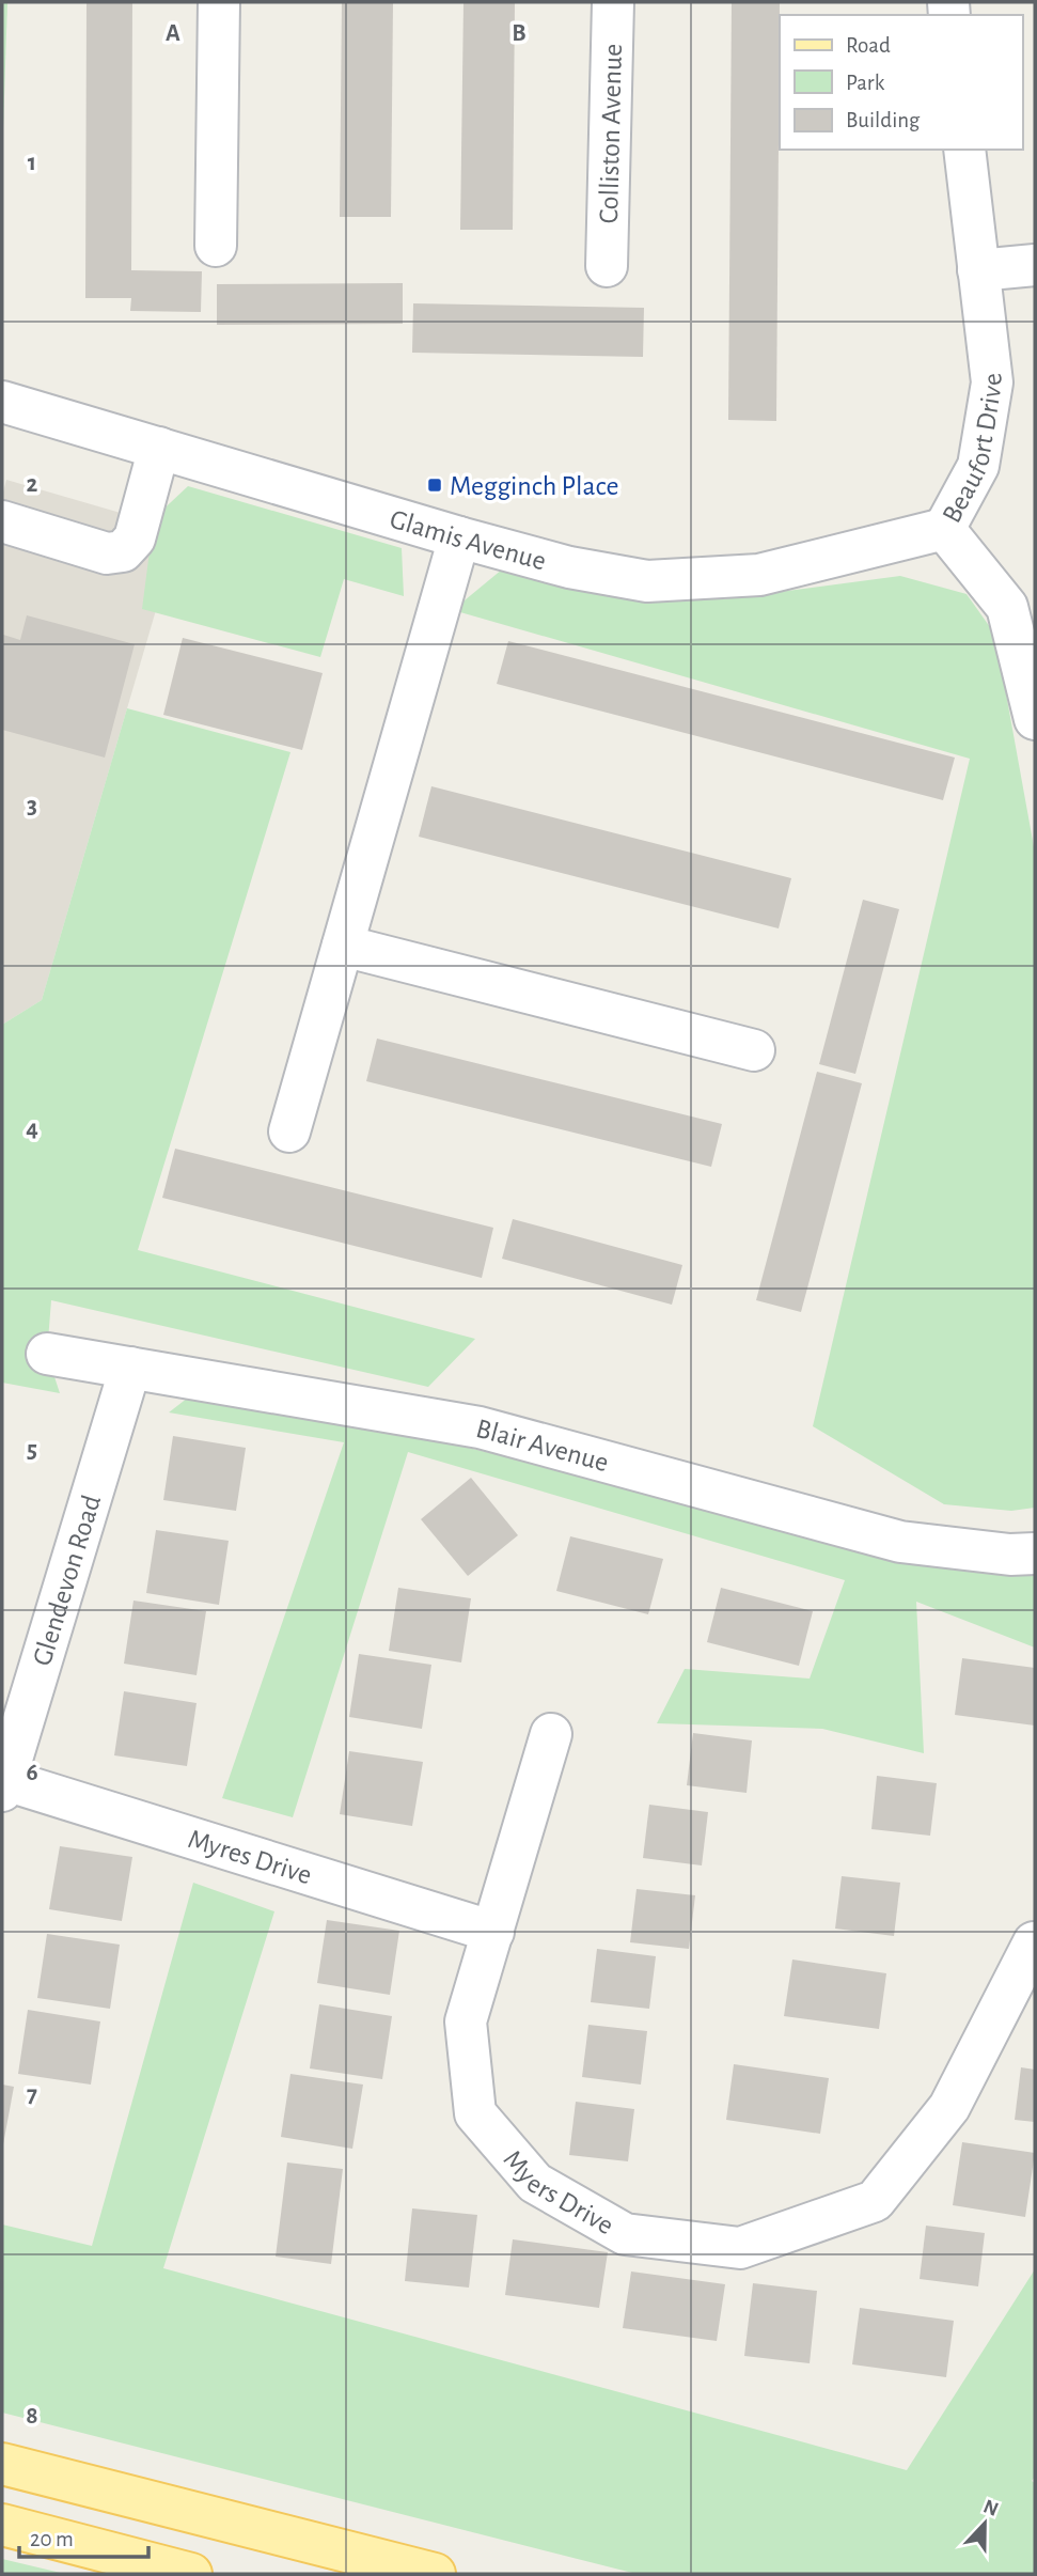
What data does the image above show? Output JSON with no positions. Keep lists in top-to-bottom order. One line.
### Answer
{"streets":{"street":["Colliston Avenue","Beaufort Drive","Glamis Avenue","Blair Avenue","Glendevon Road","Myres Drive","Myers Drive"]},"crossings":[["Beaufort Drive","Glamis Avenue"],["Blair Avenue","Glendevon Road"],["Glendevon Road","Myres Drive"],["Myres Drive","Myers Drive"]],"places":{"transit":["Megginch Place"]},"legend":["Road","Park","Building"],"scale_bar":"20 m","north":"top","grid":{"columns":["A","B"],"rows":["1","2","3","4","5","6","7","8"]}}
